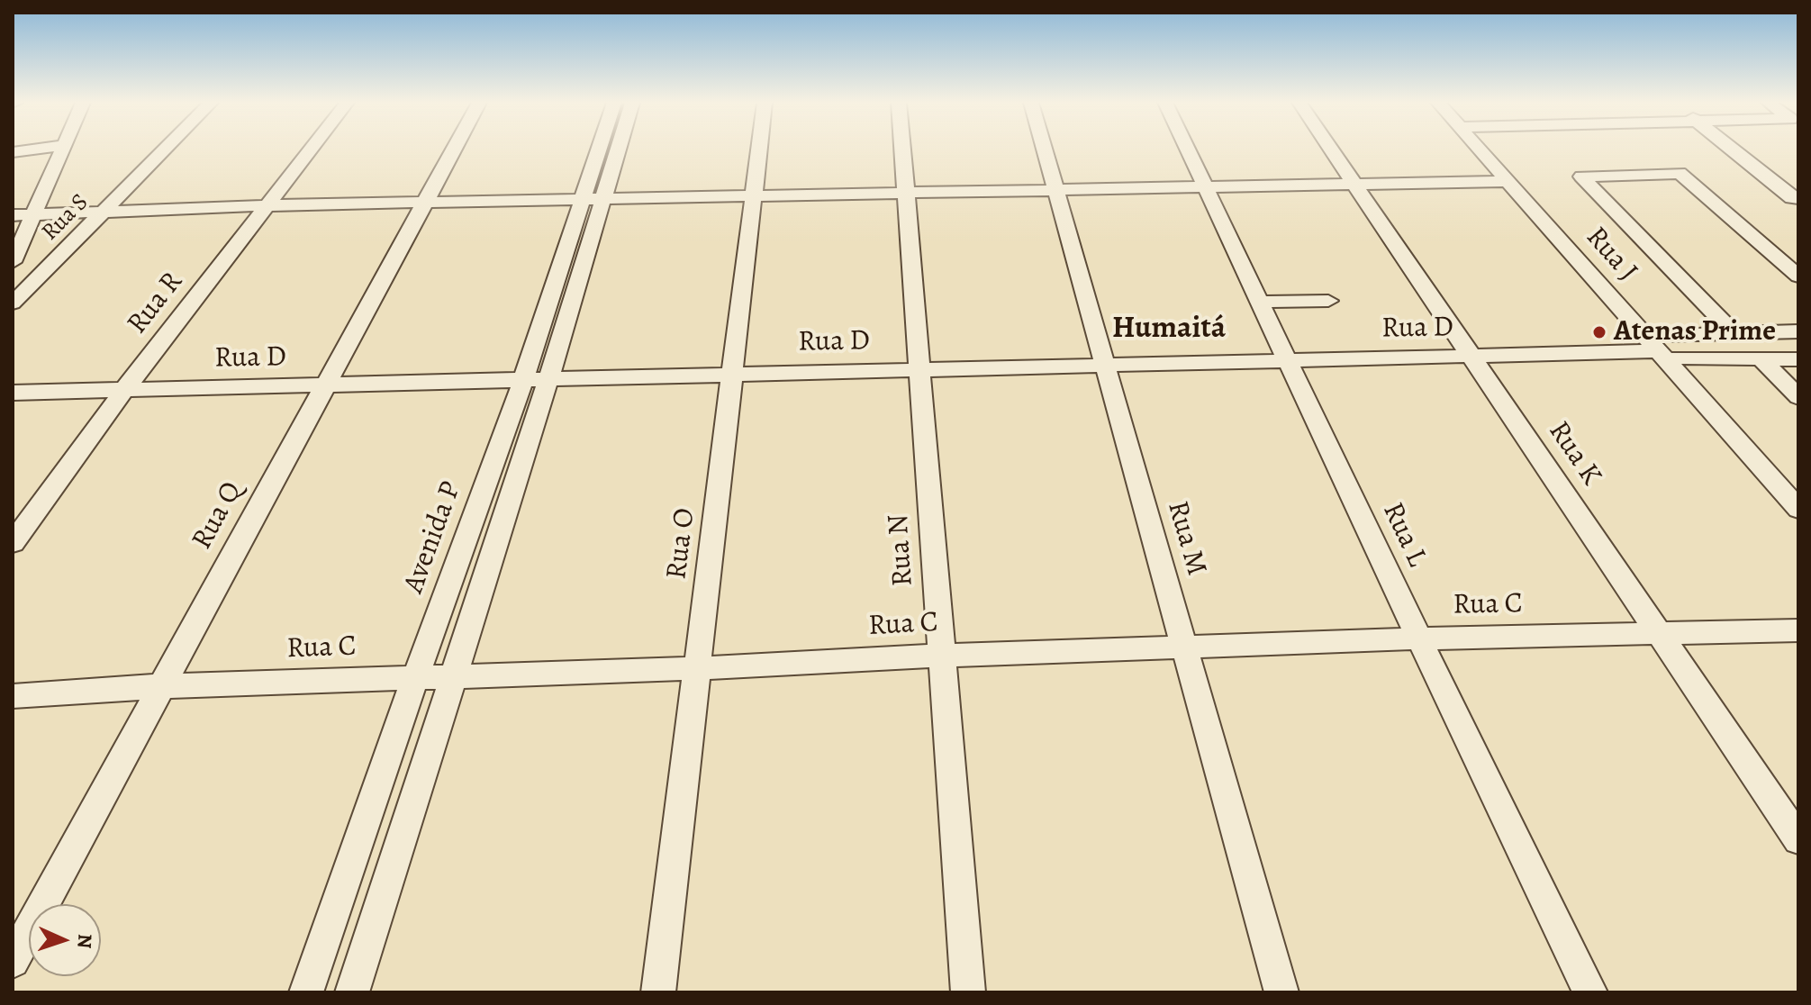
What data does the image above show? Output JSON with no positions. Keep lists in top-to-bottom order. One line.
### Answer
{"streets":{"street":["Rua S","Rua J","Rua R","Rua D","Rua K","Rua Q","Rua L","Avenida P","Rua M","Rua O","Rua N","Rua C"]},"crossings":[["Rua J","Rua D"],["Rua R","Rua D"],["Rua D","Rua K"],["Rua D","Rua Q"],["Rua D","Rua L"],["Rua D","Avenida P"],["Rua D","Rua M"],["Rua D","Rua O"],["Rua D","Rua N"],["Rua K","Rua C"],["Rua Q","Rua C"],["Rua L","Rua C"],["Avenida P","Rua C"],["Rua M","Rua C"],["Rua O","Rua C"],["Rua N","Rua C"]],"districts":["Humaitá"],"places":["Atenas Prime"],"north":"right"}
